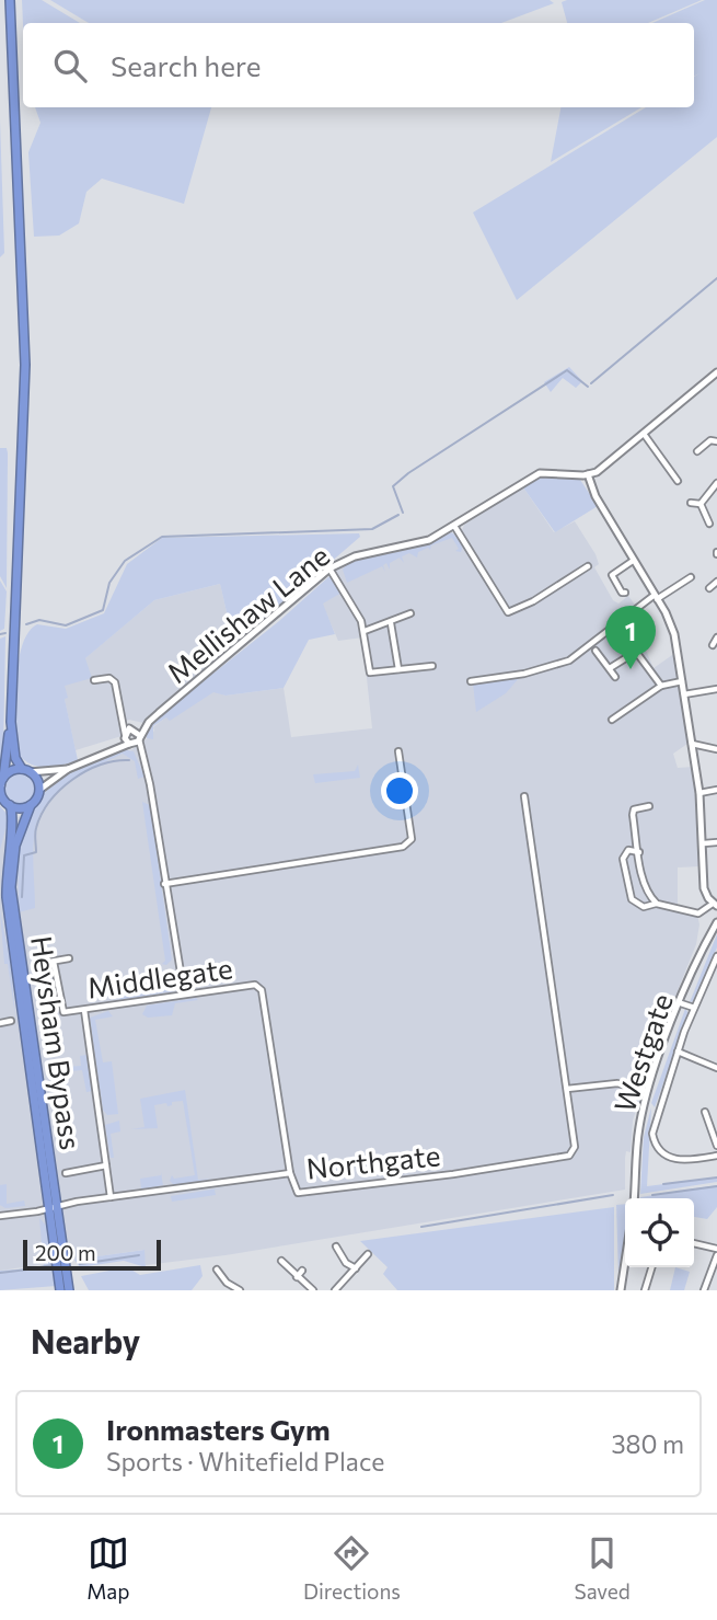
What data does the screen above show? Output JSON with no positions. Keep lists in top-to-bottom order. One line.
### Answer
{"streets":{"highway":["Heysham Bypass"],"main road":["Mellishaw Lane","Westgate"],"street":["Middlegate","Northgate"]},"crossings":[["Middlegate","Northgate"],["Heysham Bypass","Northgate"]],"scale_bar":"200 m","page":{"search":"Search here","pins":"1","scale":"200 m","heading":"Nearby","list":[{"mark":"1","name":"Ironmasters Gym","note":"Sports · Whitefield Place","value":"380 m"}],"nav":["Map","Directions","Saved"]}}
